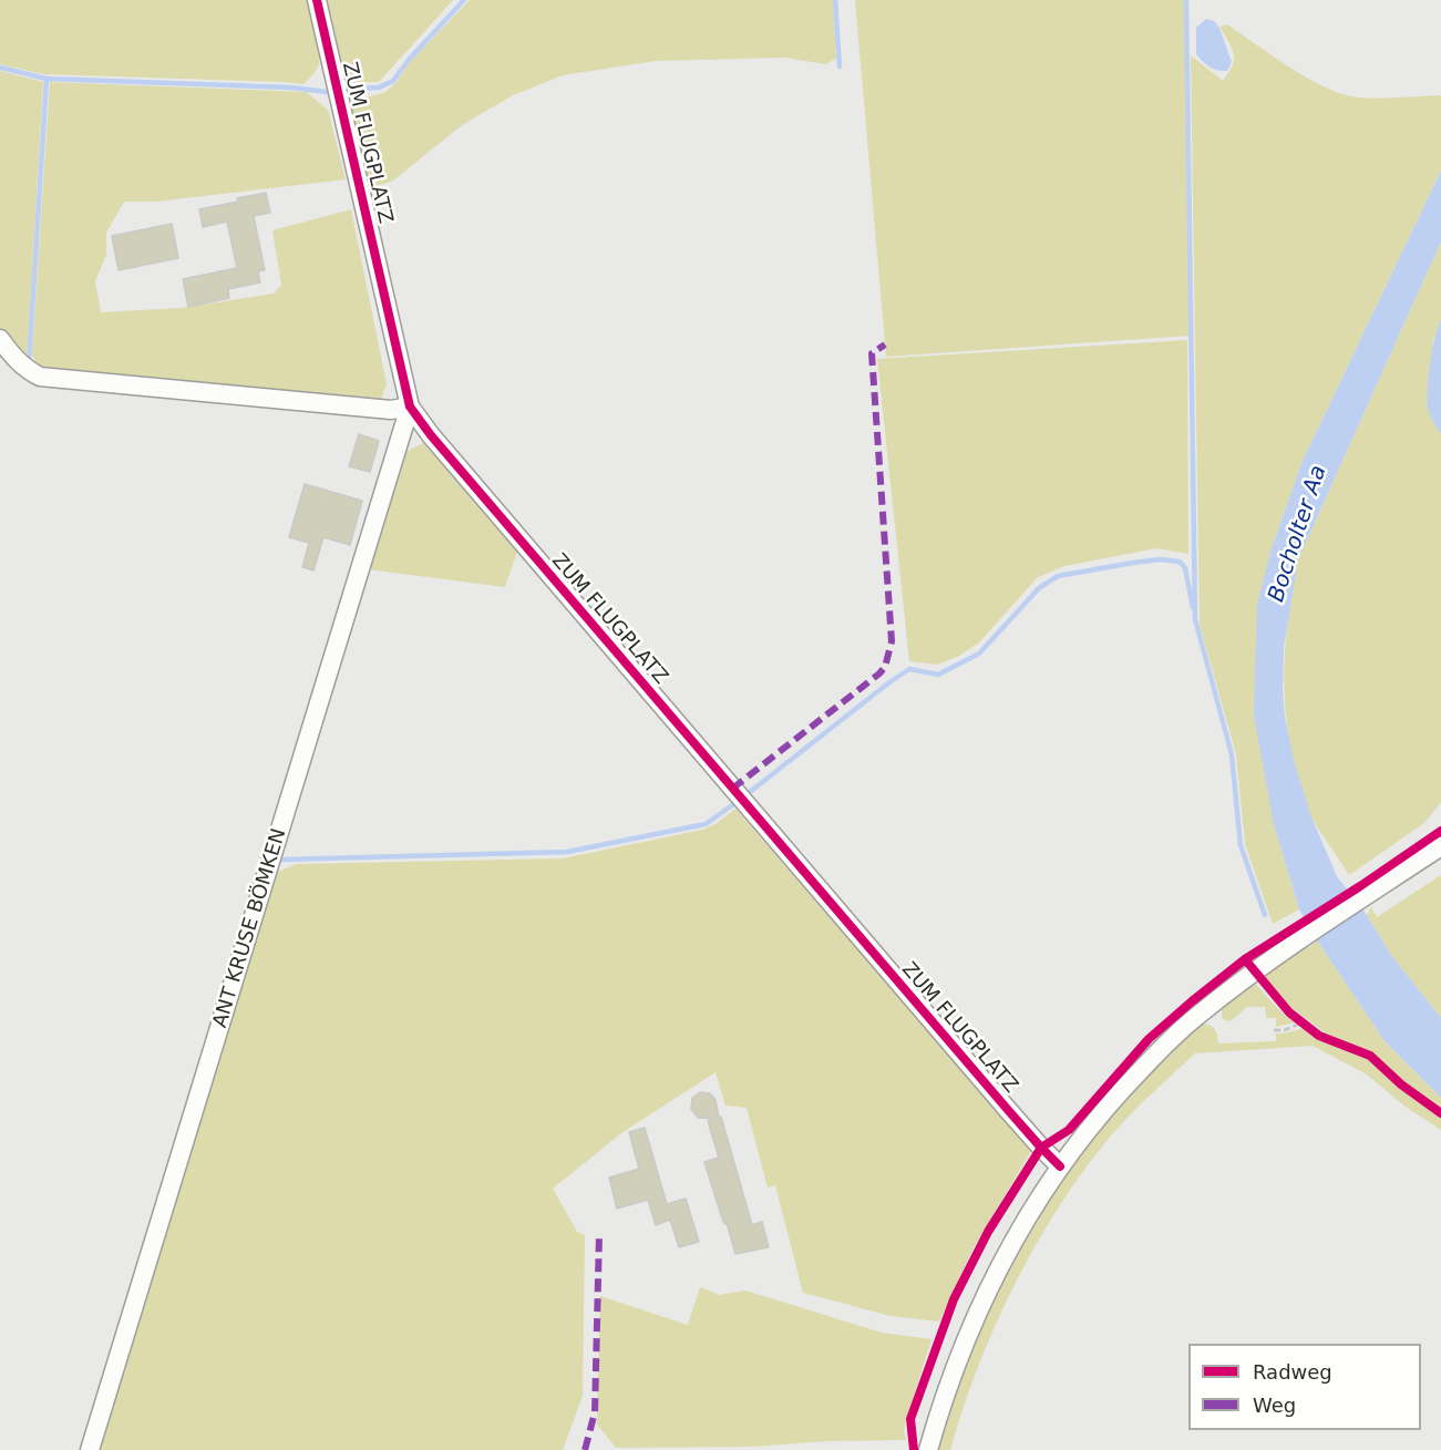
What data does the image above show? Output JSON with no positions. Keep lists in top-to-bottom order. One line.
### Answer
{"streets":{"street":["ZUM FLUGPLATZ","ANT KRUSE BÖMKEN"]},"crossings":[["ZUM FLUGPLATZ","ANT KRUSE BÖMKEN"]],"water":["Bocholter Aa"],"legend":["Radweg","Weg"]}
